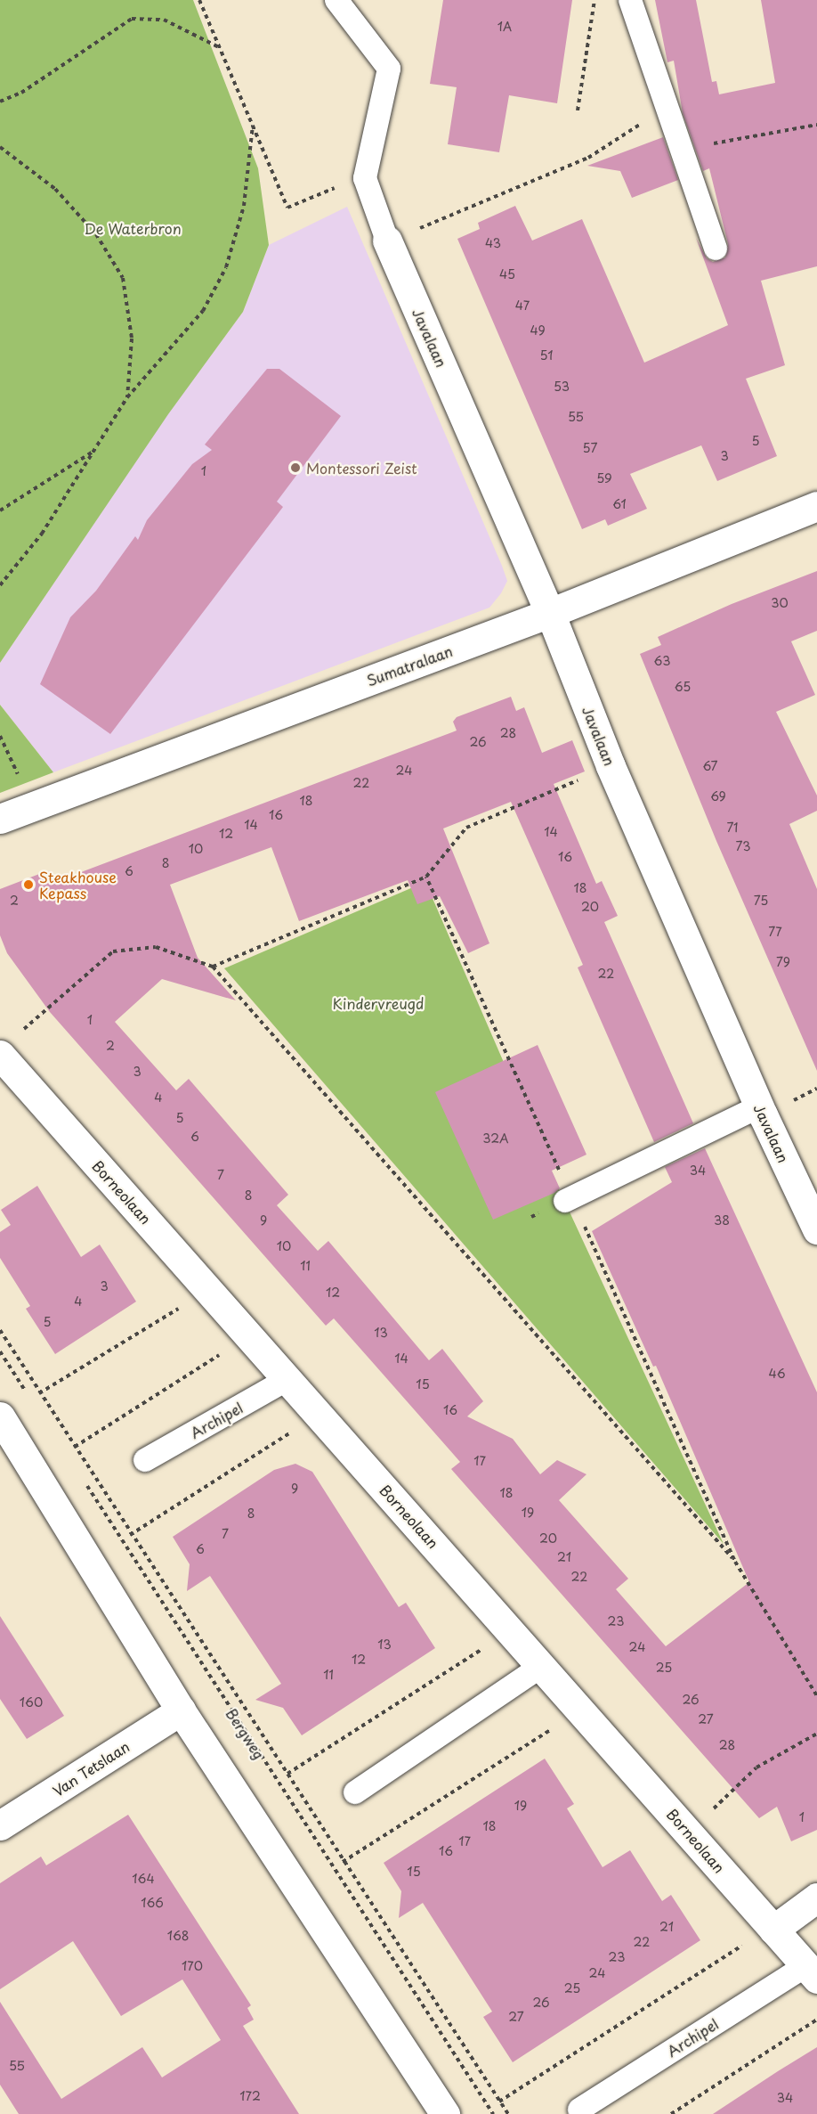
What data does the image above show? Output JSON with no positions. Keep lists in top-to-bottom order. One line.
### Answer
{"streets":{"street":["Javalaan","Sumatralaan","Borneolaan","Van Tetslaan"],"lane":["Archipel"],"path":["Bergweg"]},"crossings":[["Javalaan","Sumatralaan"],["Borneolaan","Archipel"]],"parks":["De Waterbron","Kindervreugd"],"places":["Montessori Zeist","Steakhouse Kepass"],"house_numbers":["1A","43","45","47","49","51","53","55","5","57","3","1","59","61","30","63","65","28","26","67","24","22","69","18","16","14","71","14","12","73","10","16","8","6","18","2","75","20","77","79","22","1","2","3","4","5","6","32A","34","7","8","9","38","10","11","3","12","4","5","13","14","46","15","16","17","9","18","19","8","7","20","6","21","22","23","13","24","12","25","11","26","160","27","28","19","1","18","17","16","15","164","166","21","168","22","23","170","24","25","26","27","55","172","34"]}
